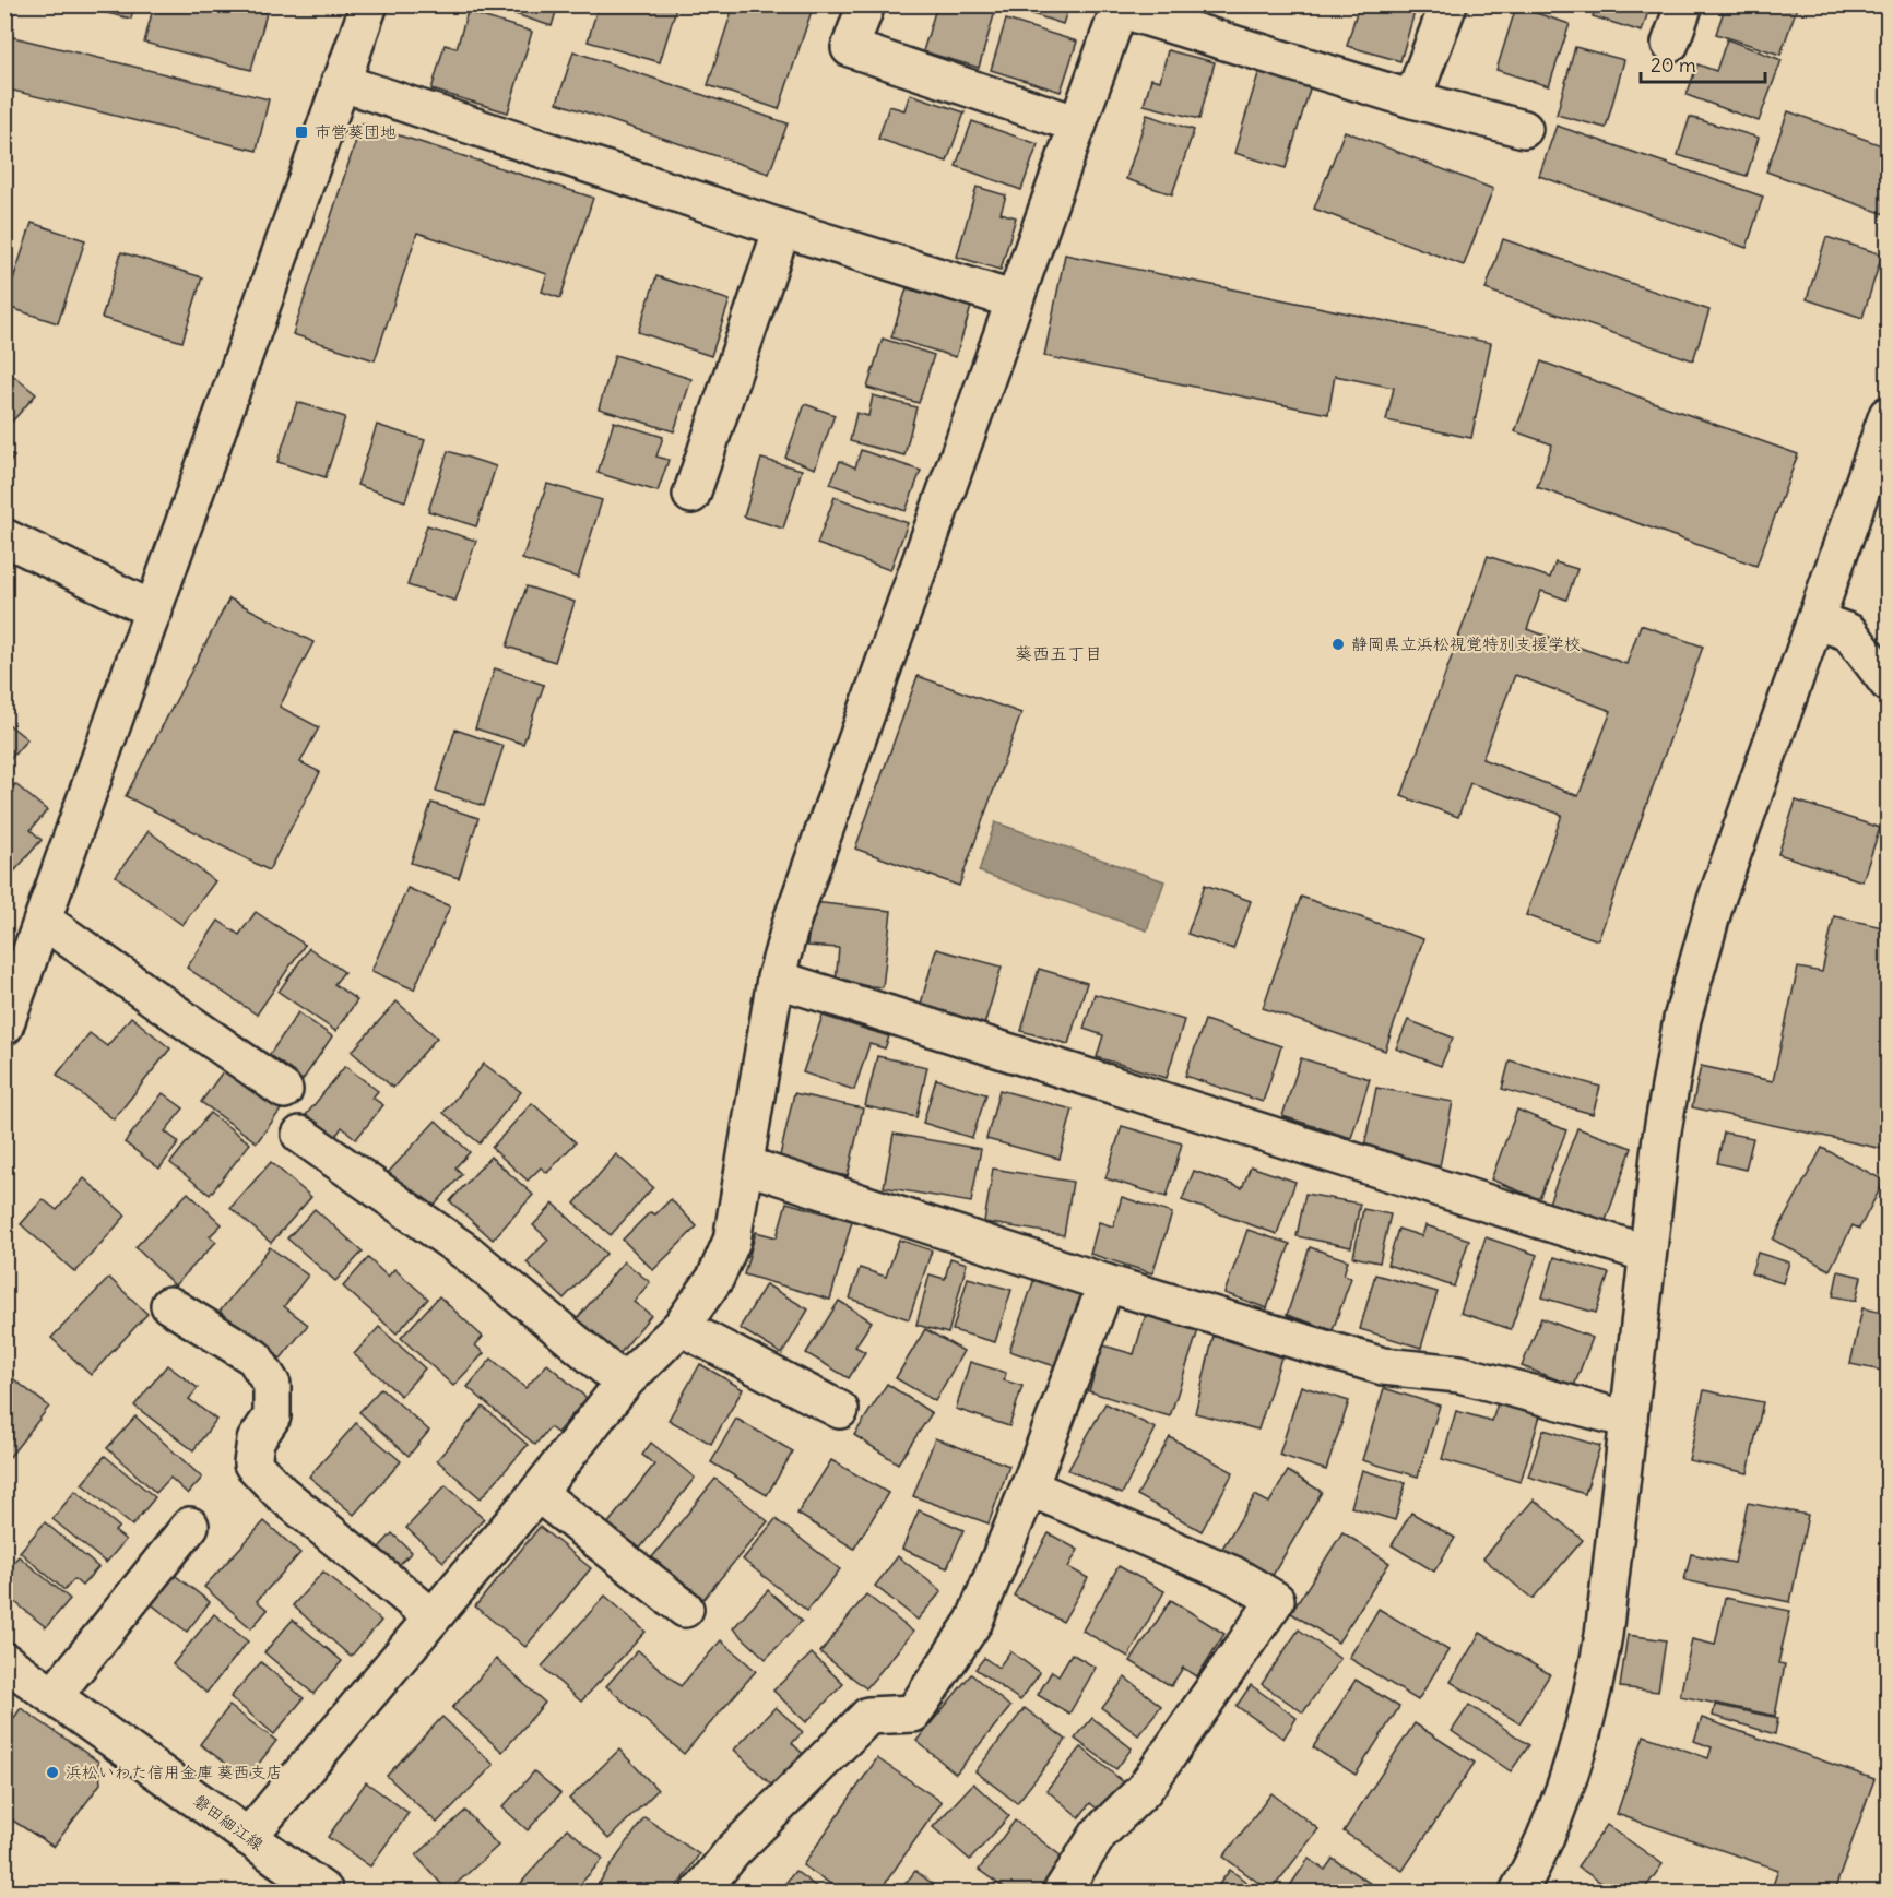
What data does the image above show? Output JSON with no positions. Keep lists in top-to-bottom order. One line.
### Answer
{"streets":{"street":["磐田細江線"]},"districts":["葵西五丁目"],"places":{"transit":["市営葵団地"],"other":["静岡県立浜松視覚特別支援学校","浜松いわた信用金庫 葵西支店"]},"scale_bar":"20 m"}
